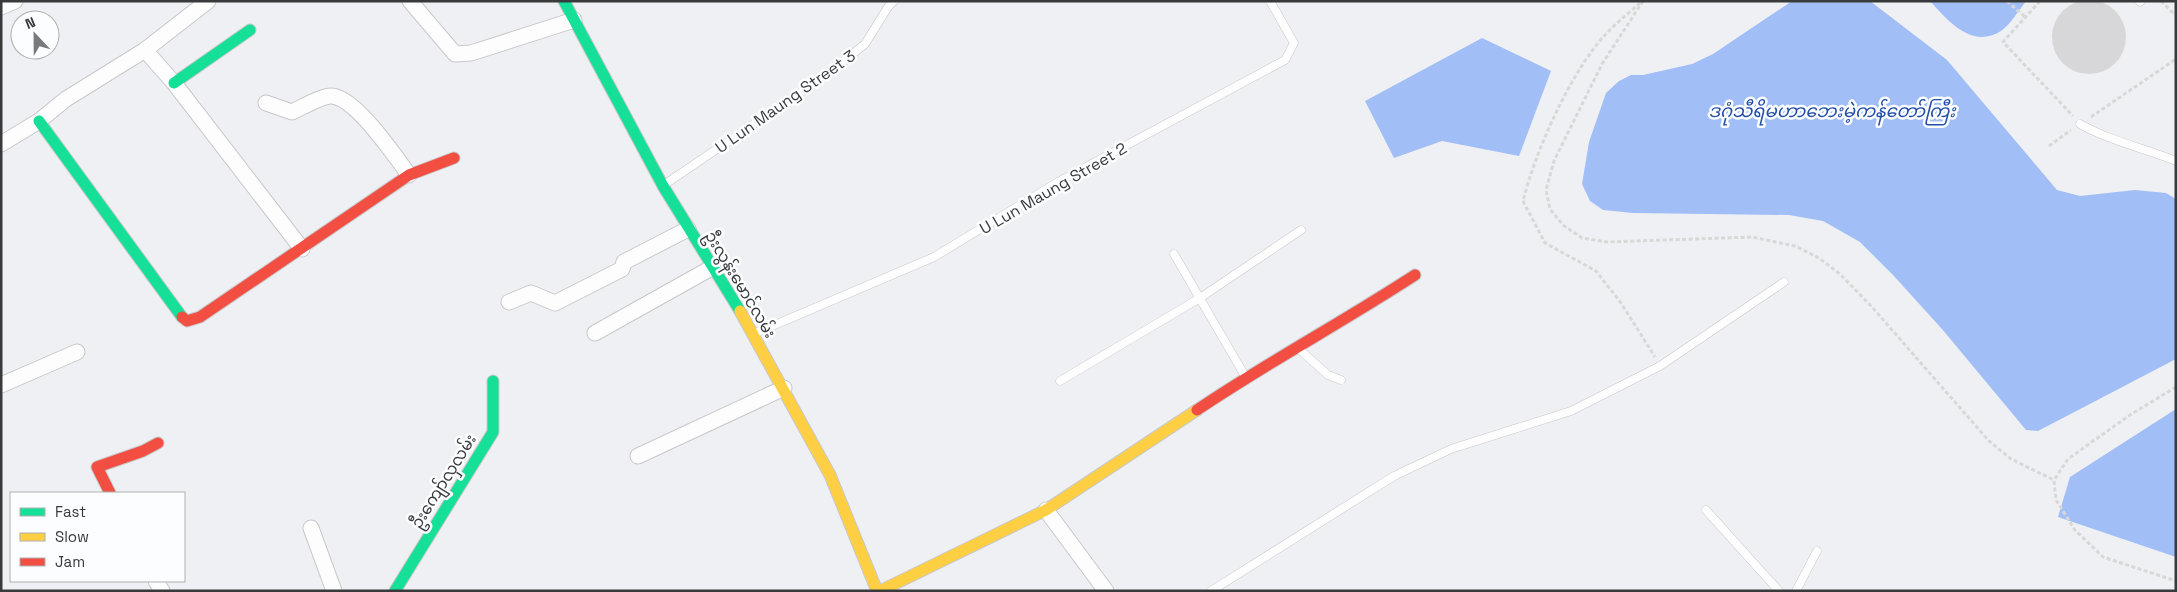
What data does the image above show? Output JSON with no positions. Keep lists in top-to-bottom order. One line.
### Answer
{"streets":{"street":["ဦးလွန်းမောင်လမ်း","ဦးကျော်လှလမ်း"],"lane":["U Lun Maung Street 3","U Lun Maung Street 2"]},"crossings":[["U Lun Maung Street 3","ဦးလွန်းမောင်လမ်း"],["U Lun Maung Street 2","ဦးလွန်းမောင်လမ်း"]],"water":["ဒဂုံသီရိမဟာဘေးမဲ့ကန်တော်ကြီး"],"legend":["Fast","Slow","Jam"],"north":"top"}
